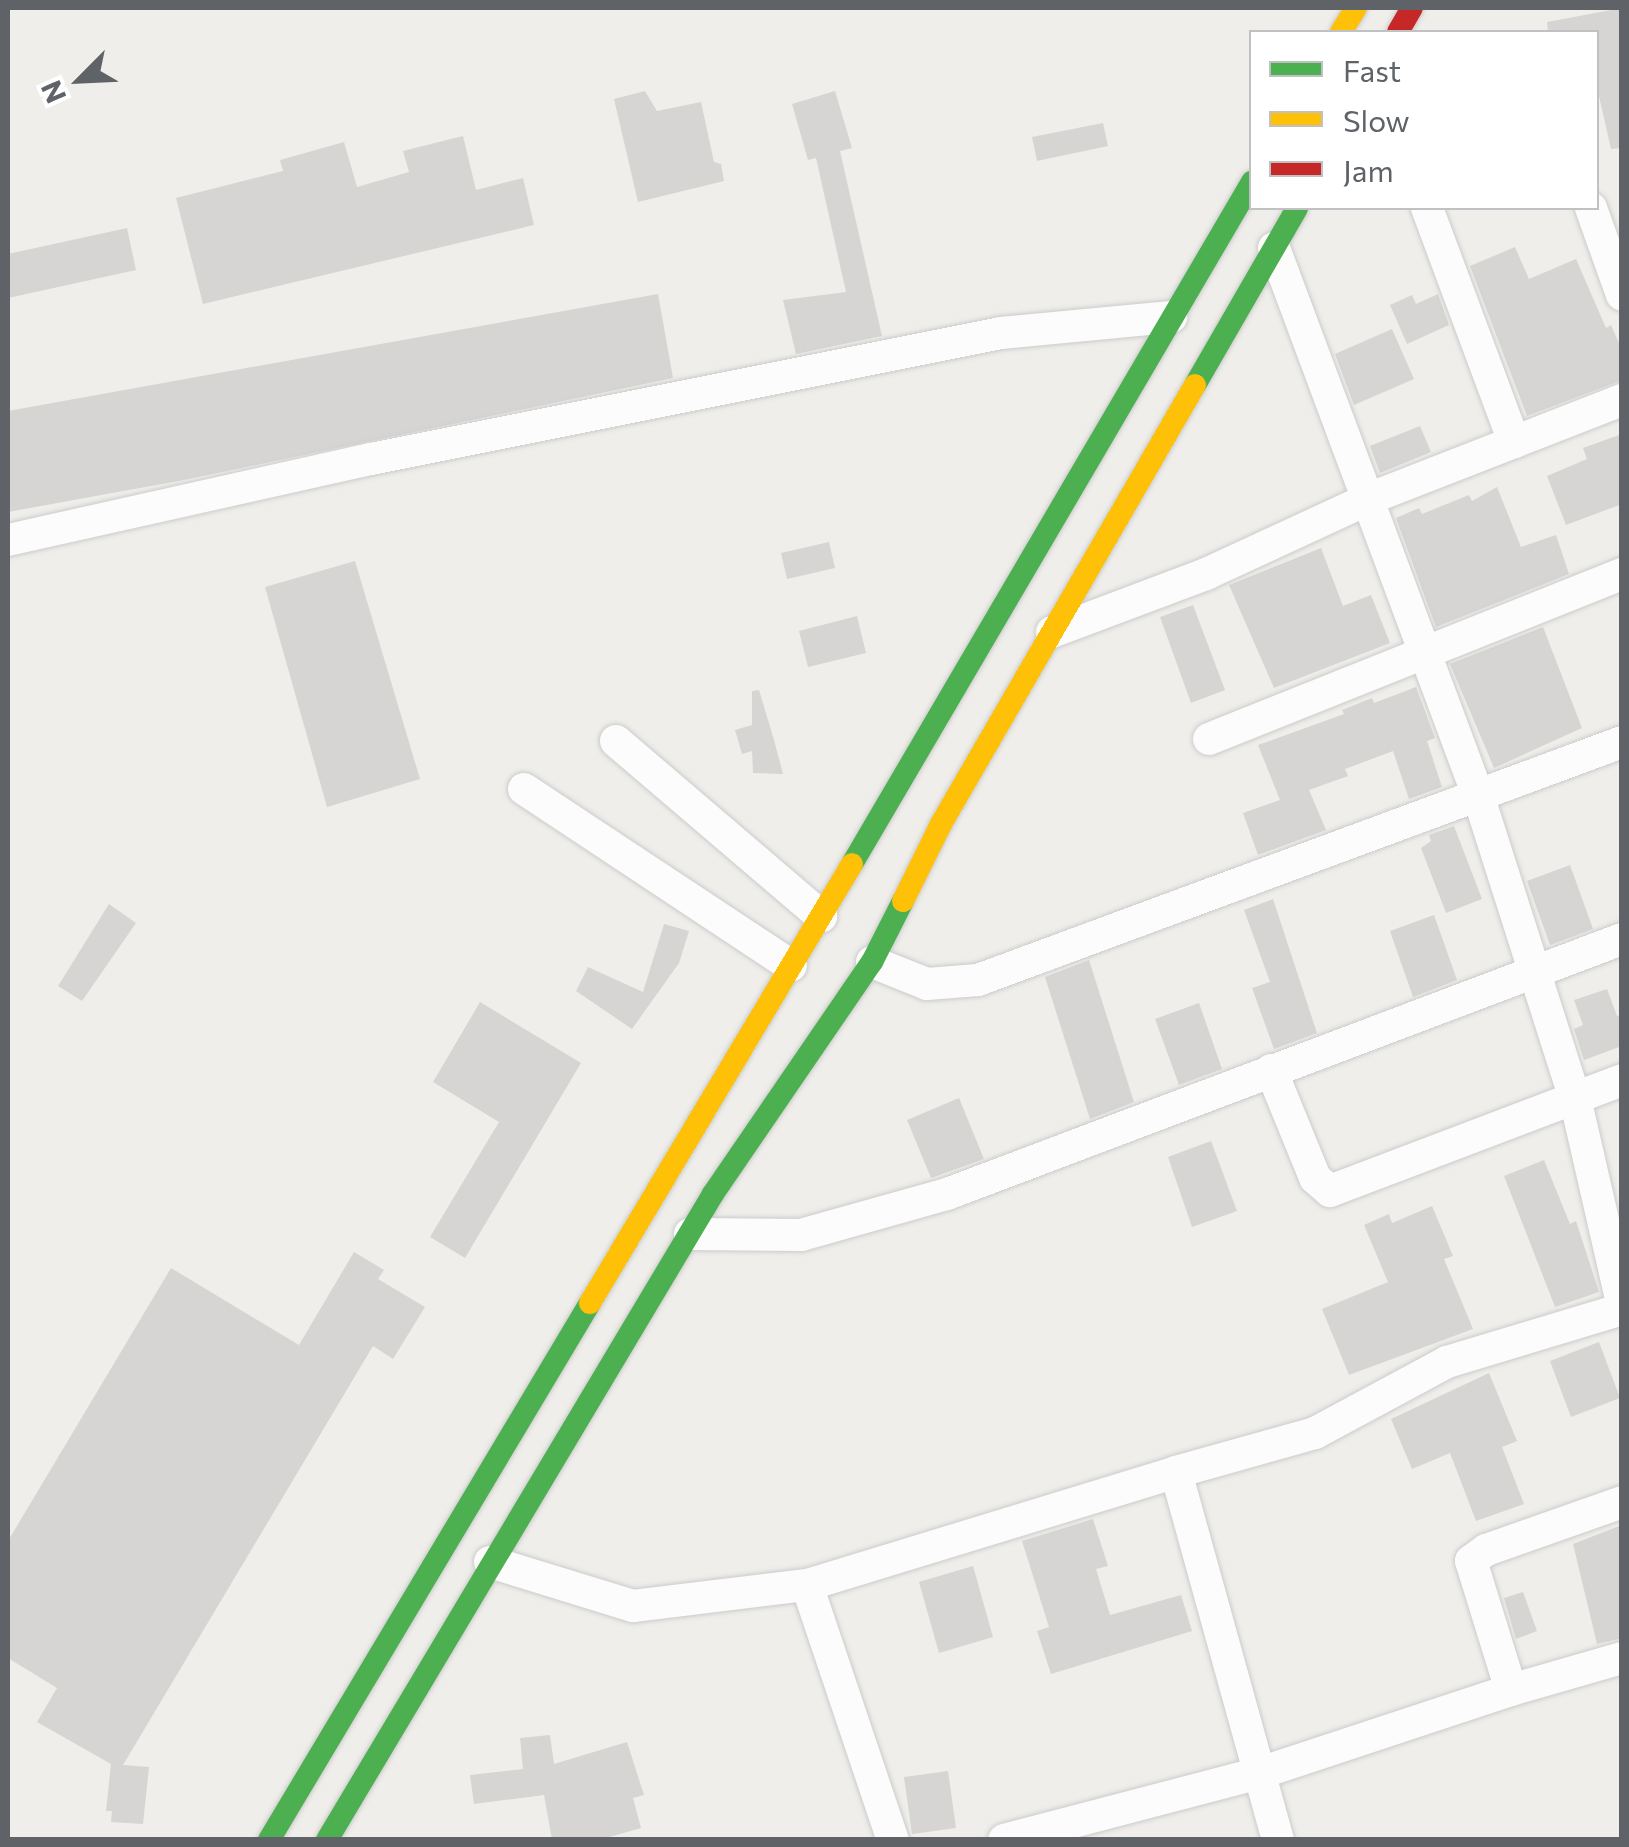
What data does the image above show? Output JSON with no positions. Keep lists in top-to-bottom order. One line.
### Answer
{"legend":["Fast","Slow","Jam"],"north":"bottom left"}
